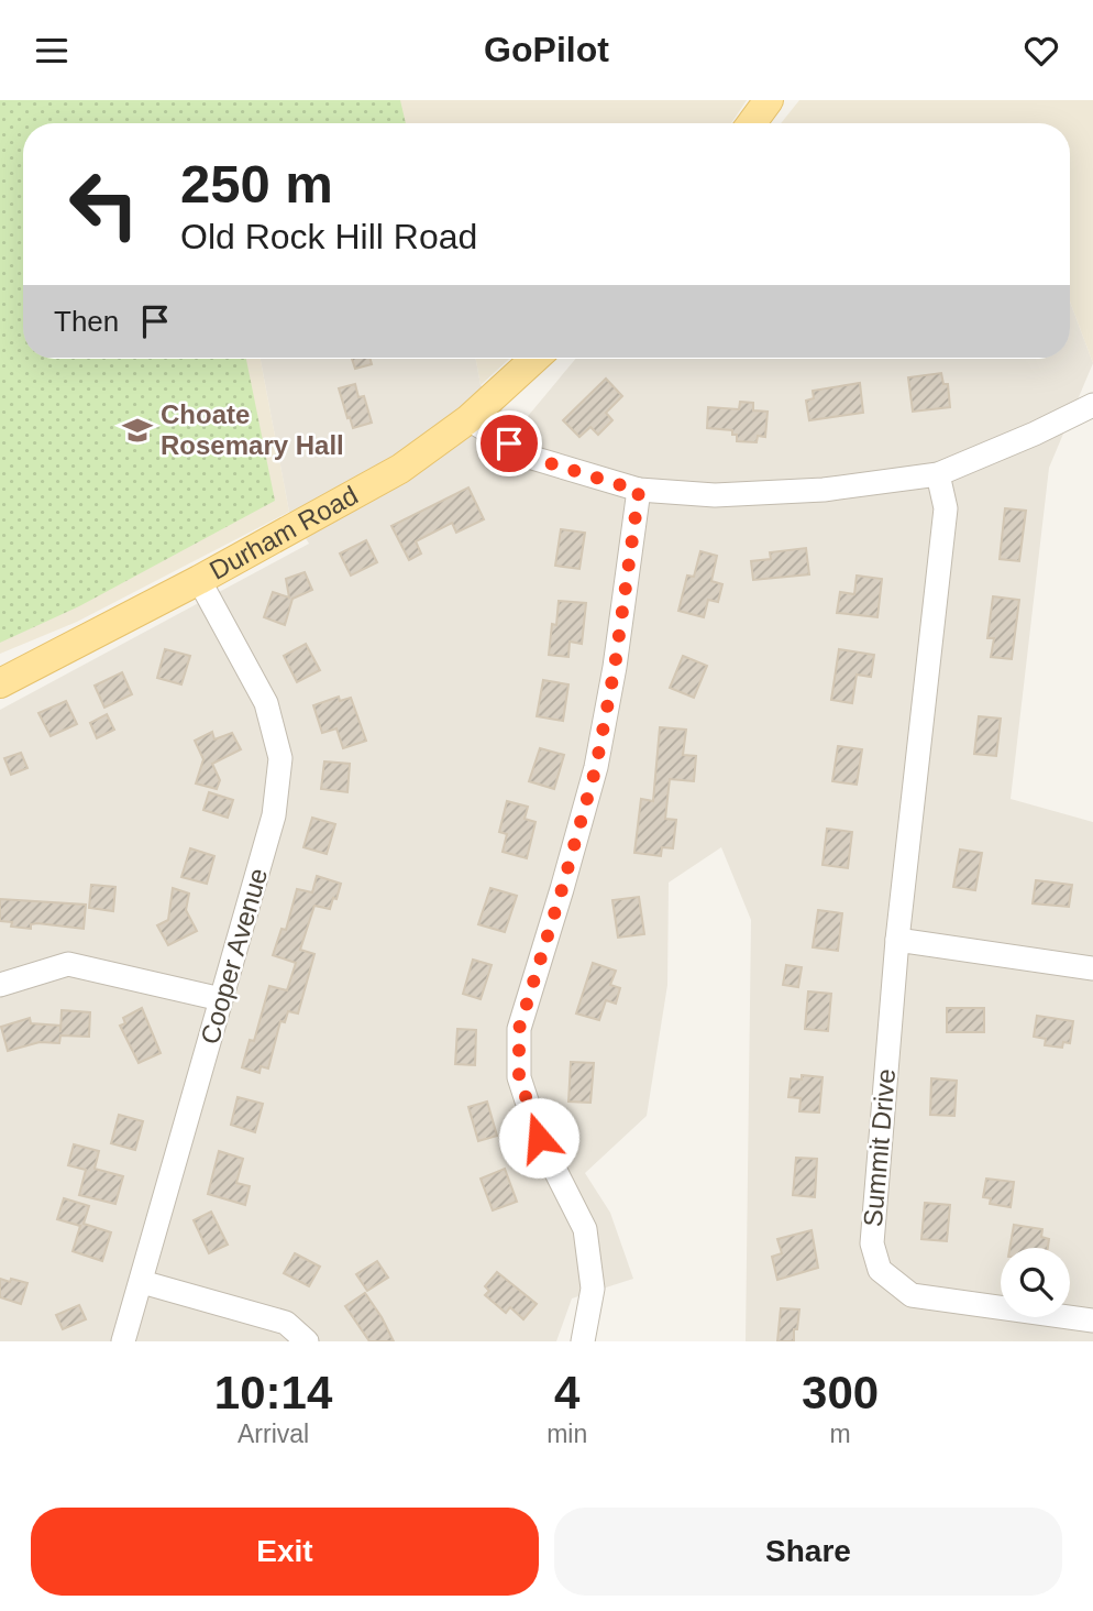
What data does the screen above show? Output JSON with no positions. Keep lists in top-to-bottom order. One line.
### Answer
{"streets":{"main road":["Durham Road"],"street":["Cooper Avenue","Summit Drive"]},"crossings":[["Durham Road","Cooper Avenue"]],"places":{"school or university":["Choate Rosemary Hall"]},"page":{"header":"GoPilot","turn":["250 m","Old Rock Hill Road"],"then":"Then","eta":["10:14","Arrival","4","min","300","m"],"buttons":["Exit","Share"]}}
